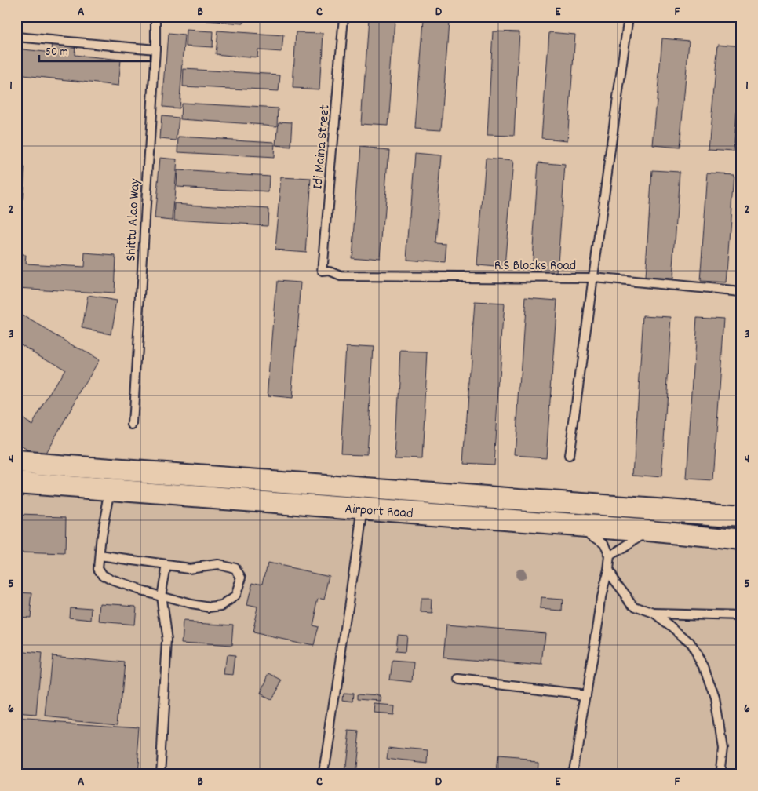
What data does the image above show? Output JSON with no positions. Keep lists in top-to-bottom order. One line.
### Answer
{"streets":{"main road":["Airport Road"],"lane":["Idi Maina Street","Shittu Alao Way","R.S Blocks Road"]},"crossings":[["Idi Maina Street","R.S Blocks Road"]],"scale_bar":"50 m","grid":{"columns":["A","B","C","D","E","F"],"rows":["1","2","3","4","5","6"]}}
